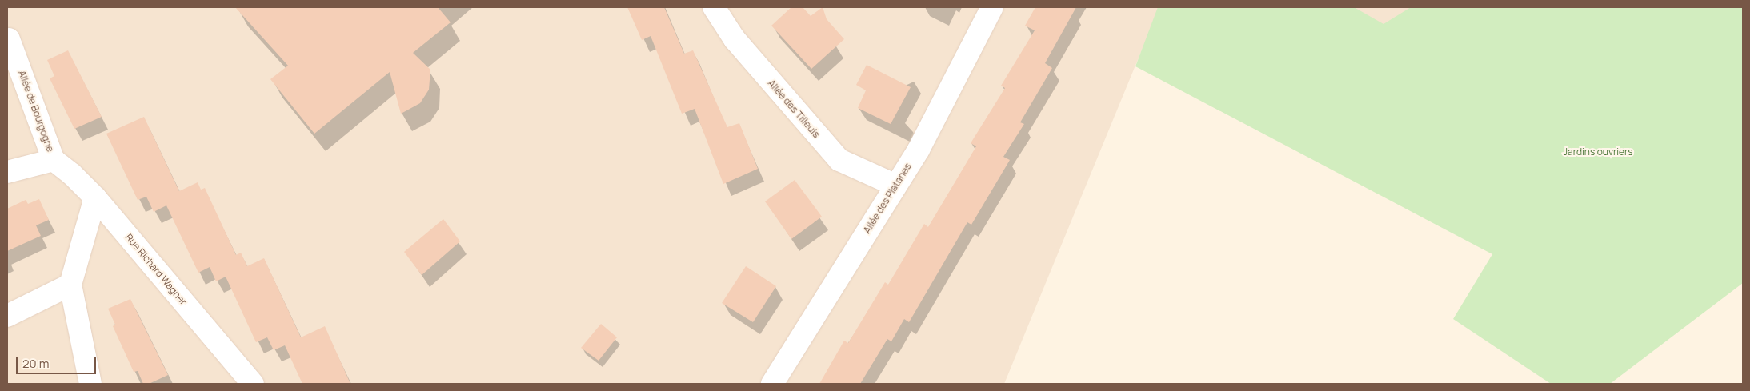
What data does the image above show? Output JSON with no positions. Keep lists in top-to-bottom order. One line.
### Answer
{"streets":{"street":["Allée des Tilleuls","Allée de Bourgogne","Allée des Platanes","Rue Richard Wagner"]},"crossings":[["Allée des Tilleuls","Allée des Platanes"],["Allée de Bourgogne","Rue Richard Wagner"]],"parks":["Jardins ouvriers"],"scale_bar":"20 m"}
